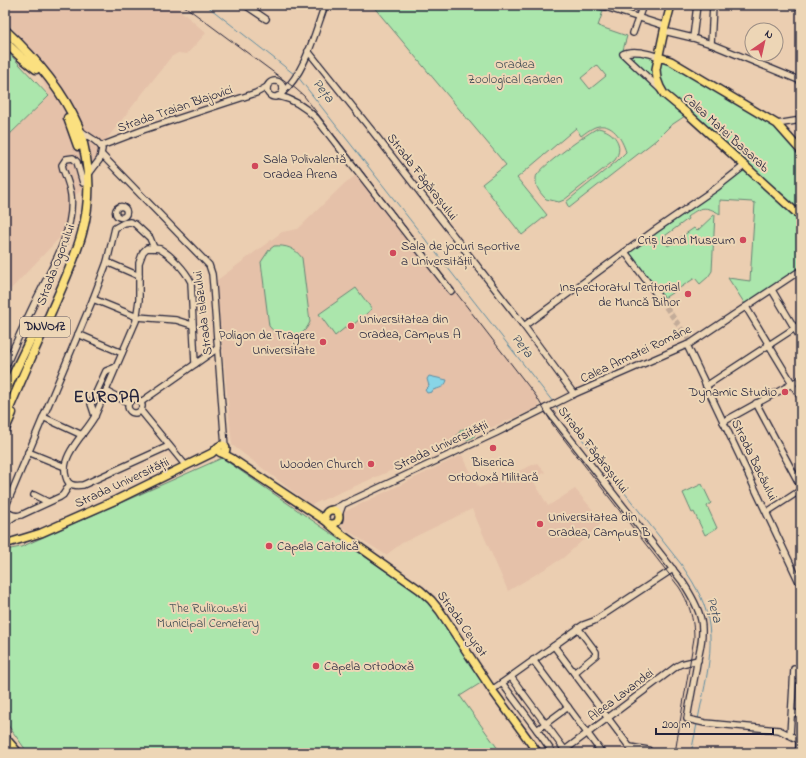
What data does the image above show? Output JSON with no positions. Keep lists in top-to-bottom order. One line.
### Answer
{"streets":{"highway":["Strada Ogorului","DNVO1Z"],"main road":["Calea Matei Basarab","Strada Universității","Strada Ceyrat"],"street":["Strada Traian Blajovici","Strada Făgărașului","Strada Islazului","Calea Armatei Române","Strada Bacăului","Aleea Lavandei"]},"crossings":[["Strada Făgărașului","Calea Armatei Române"],["Strada Făgărașului","Strada Universității"],["Strada Făgărașului","Aleea Lavandei"],["Strada Ogorului","DNVO1Z"],["Strada Islazului","Strada Universității"],["Calea Armatei Române","Strada Universității"],["Calea Armatei Române","Strada Bacăului"],["Strada Universității","Strada Ceyrat"]],"districts":["EUROPA"],"water":["Peța"],"parks":["Oradea Zoological Garden","The Rulikowski Municipal Cemetery"],"places":["Sala Polivalentă Oradea Arena","Criș Land Museum","Sala de jocuri sportive a Universității","Inspectoratul Teritorial de Muncă Bihor","Universitatea din Oradea, Campus A","Poligon de Tragere Universitate","Dynamic Studio","Biserica Ortodoxă Militară","Wooden Church","Universitatea din Oradea, Campus B","Capela Catolică","Capela Ortodoxă"],"scale_bar":"200 m","north":"top right"}
